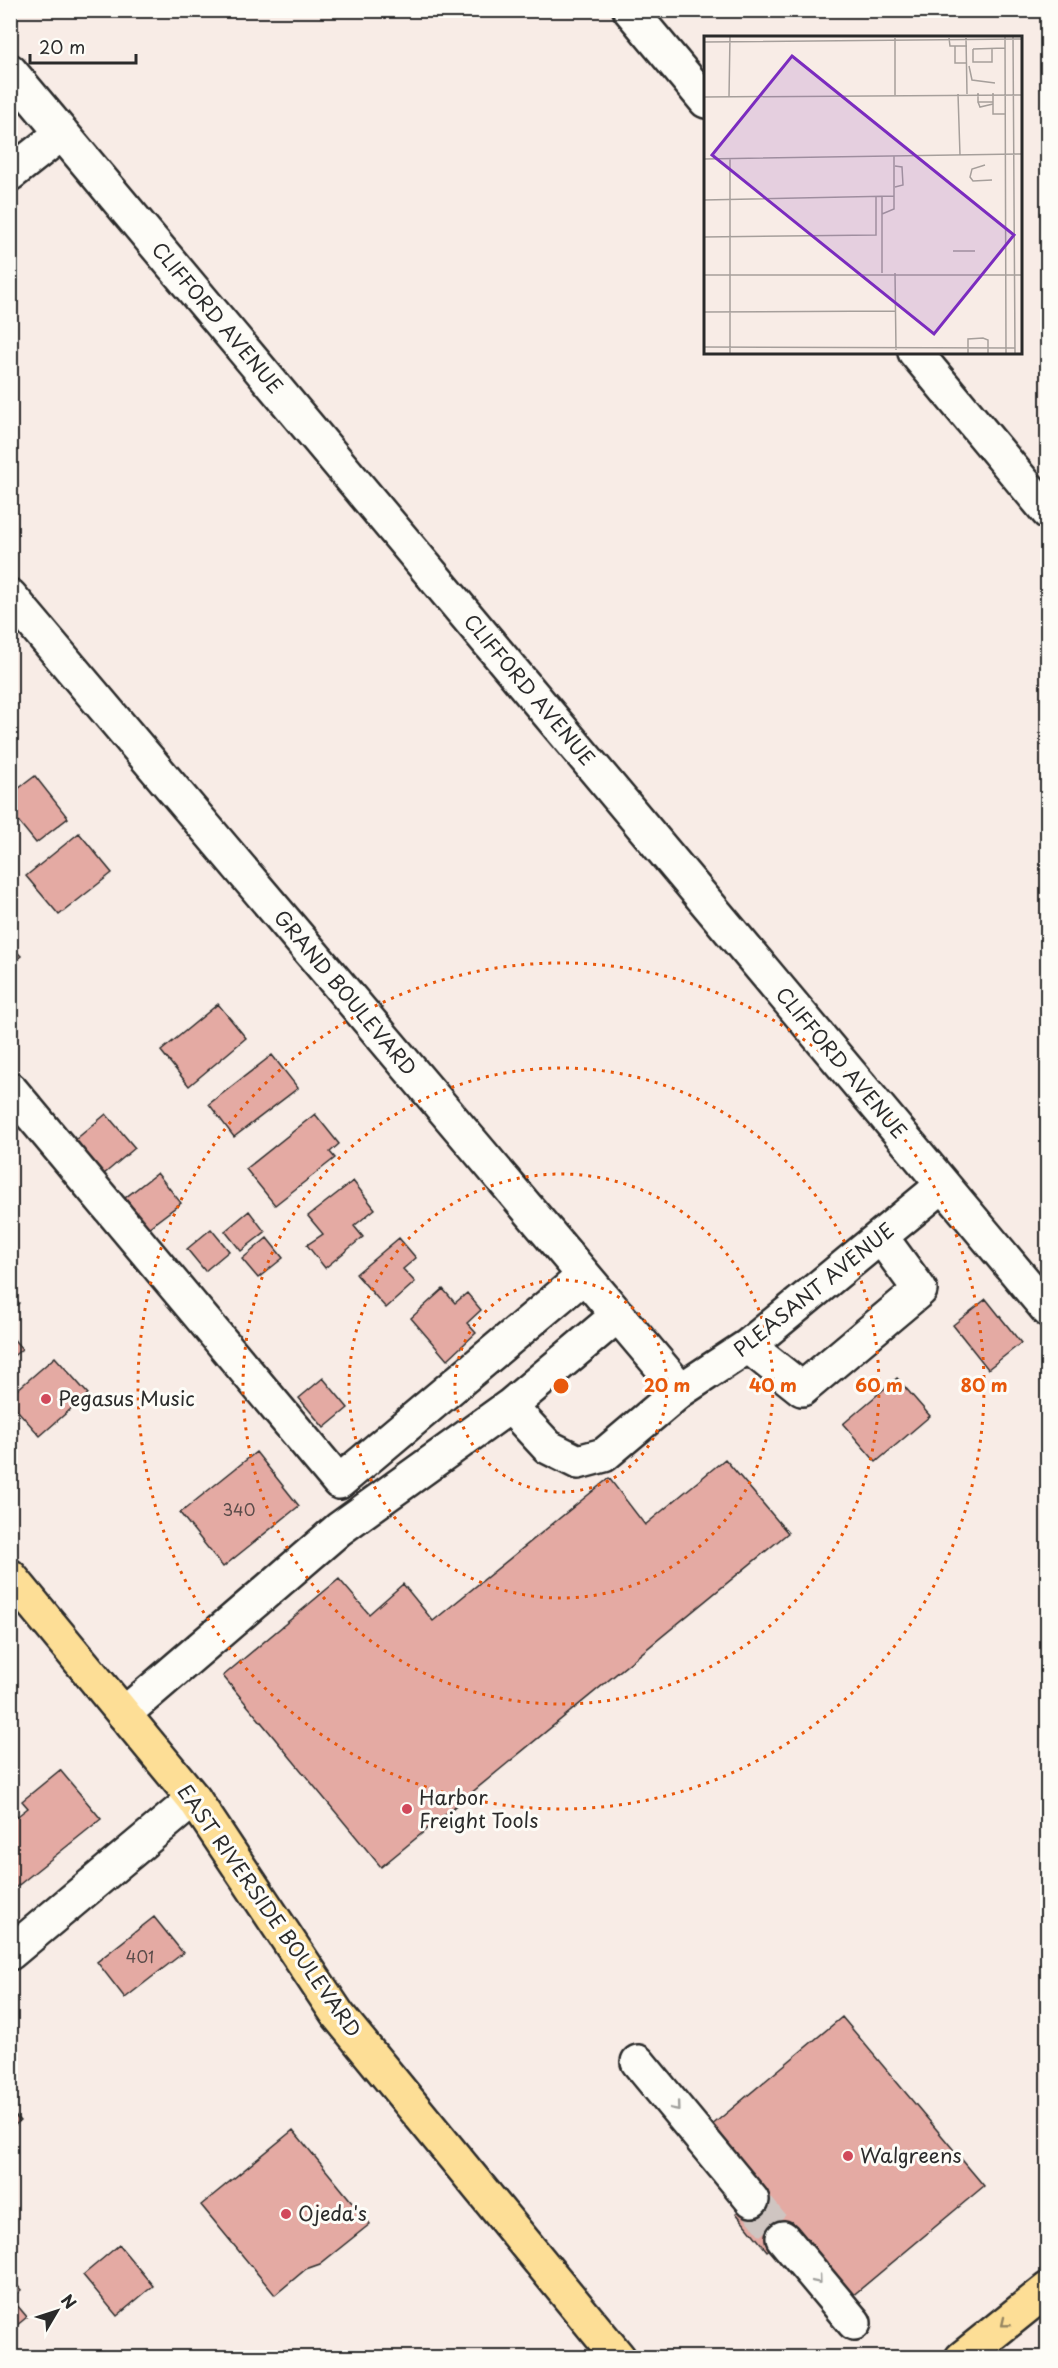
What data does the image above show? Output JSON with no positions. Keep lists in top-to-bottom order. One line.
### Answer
{"streets":{"main road":["EAST RIVERSIDE BOULEVARD"],"street":["CLIFFORD AVENUE","GRAND BOULEVARD","PLEASANT AVENUE"]},"crossings":[["CLIFFORD AVENUE","PLEASANT AVENUE"],["GRAND BOULEVARD","PLEASANT AVENUE"]],"places":["Pegasus Music","Harbor Freight Tools","Walgreens","Ojeda's"],"house_numbers":["340","401"],"scale_bar":"20 m","north":"top right","rings":["20 m","40 m","60 m","80 m"]}
